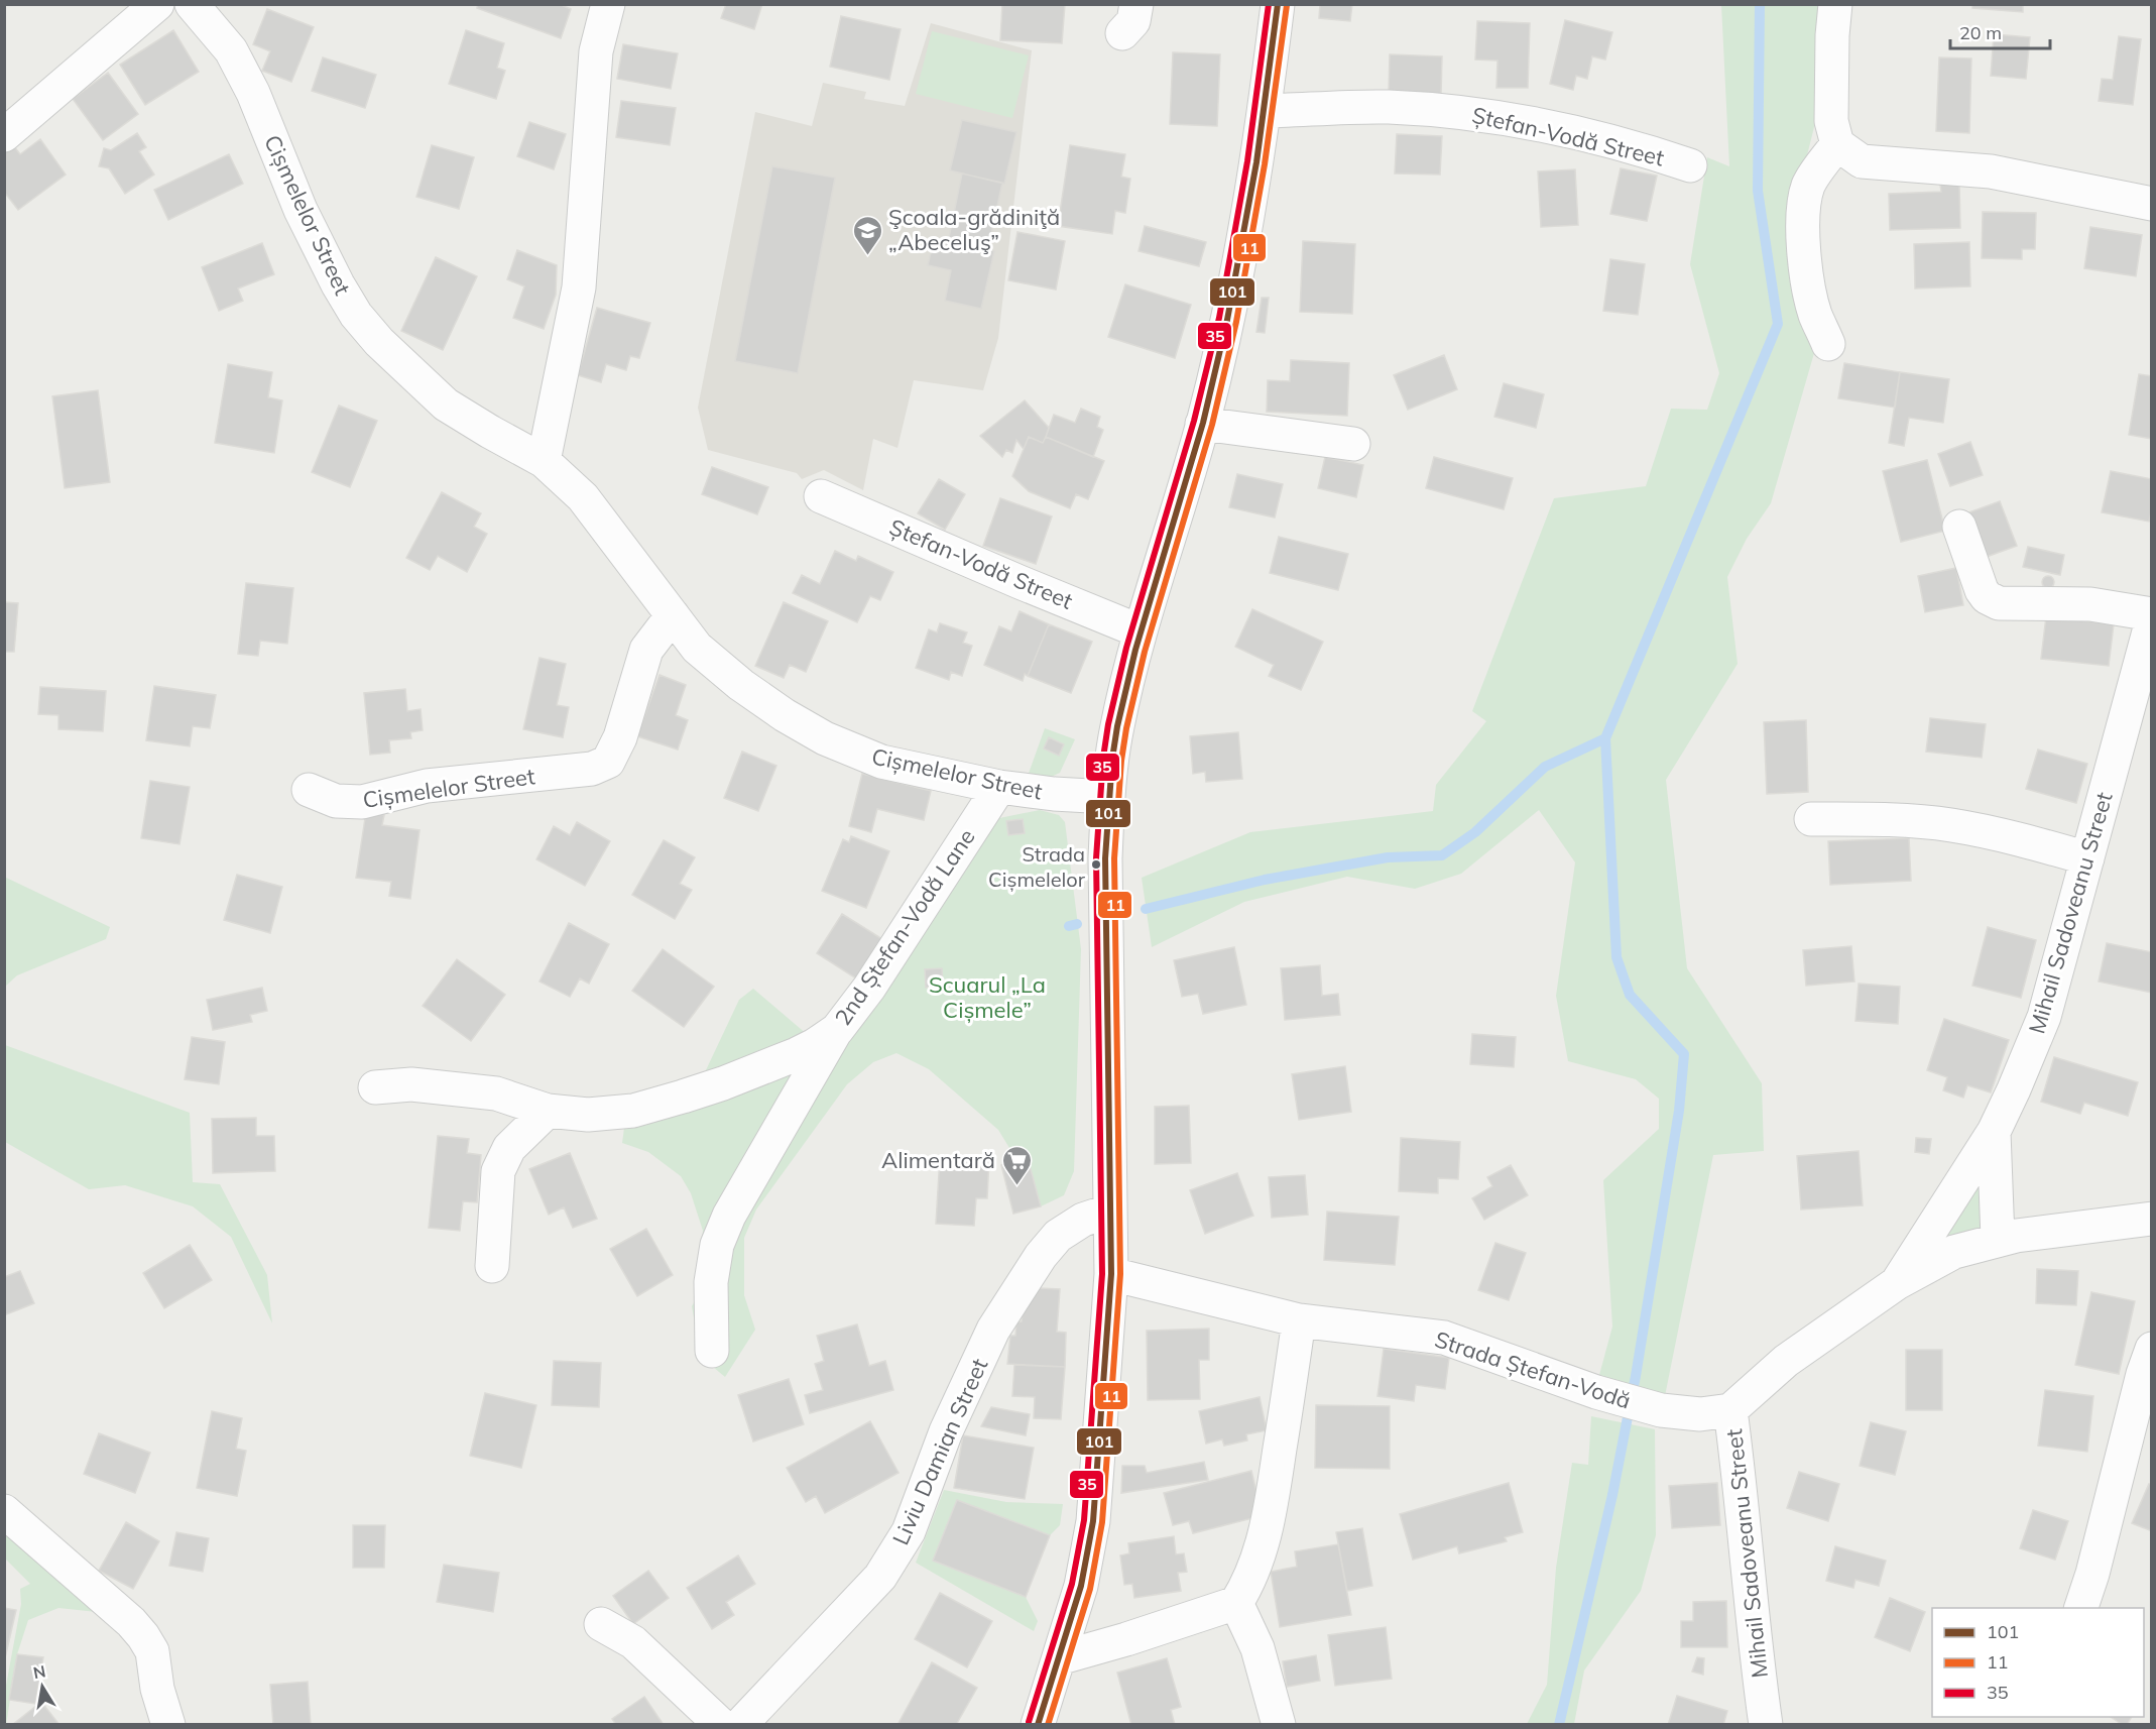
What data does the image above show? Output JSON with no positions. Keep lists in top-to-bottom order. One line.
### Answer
{"streets":{"street":["Ștefan-Vodă Street","Cișmelelor Street","Mihail Sadoveanu Street","2nd Ștefan-Vodă Lane","Strada Ștefan-Vodă","Liviu Damian Street"]},"crossings":[["Cișmelelor Street","2nd Ștefan-Vodă Lane"],["Mihail Sadoveanu Street","Strada Ștefan-Vodă"]],"parks":["Scuarul „La Cișmele”"],"places":{"school or university":["Şcoala-grădiniţă „Abeceluş”"],"other":["Strada Cișmelelor"],"supermarket":["Alimentară"]},"lines":["transit line 101","transit line 35","transit line 11"],"legend":["101","11","35"],"scale_bar":"20 m","north":"top"}
